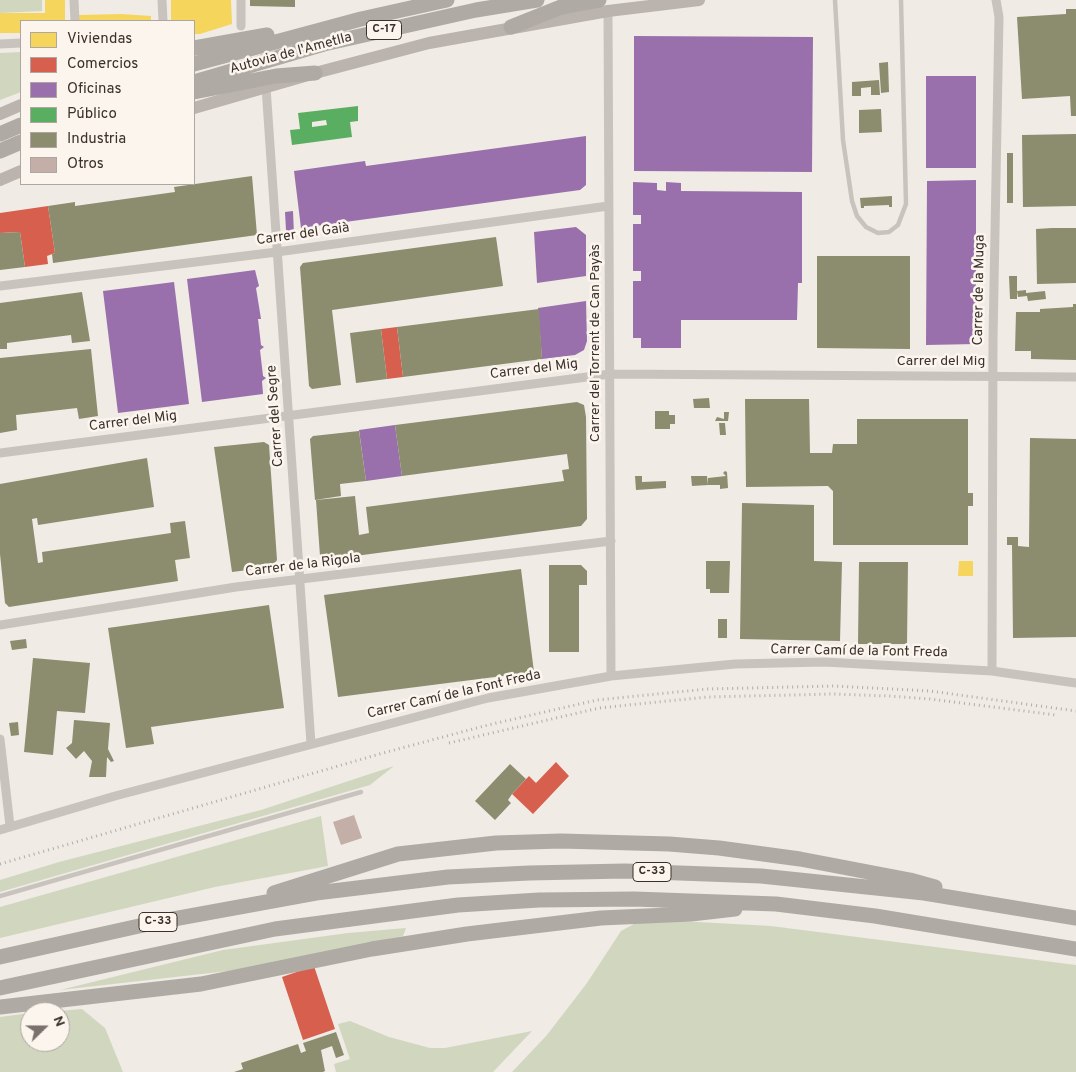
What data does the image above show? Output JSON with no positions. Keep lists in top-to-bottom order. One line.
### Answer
{"streets":{"highway":["C-17","Autovia de l'Ametlla","C-33"],"street":["Carrer del Gaià","Carrer de la Muga","Carrer del Torrent de Can Payàs","Carrer del Mig","Carrer del Segre","Carrer de la Rigola","Carrer Camí de la Font Freda"]},"crossings":[["Carrer del Gaià","Carrer del Torrent de Can Payàs"],["Carrer del Gaià","Carrer del Segre"],["Carrer de la Muga","Carrer del Mig"],["Carrer de la Muga","Carrer Camí de la Font Freda"],["Carrer del Torrent de Can Payàs","Carrer del Mig"],["Carrer del Torrent de Can Payàs","Carrer de la Rigola"],["Carrer del Torrent de Can Payàs","Carrer Camí de la Font Freda"],["Carrer del Mig","Carrer del Segre"],["Carrer del Segre","Carrer de la Rigola"],["Carrer del Segre","Carrer Camí de la Font Freda"]],"legend":["Viviendas","Comercios","Oficinas","Público","Industria","Otros"],"north":"right"}
